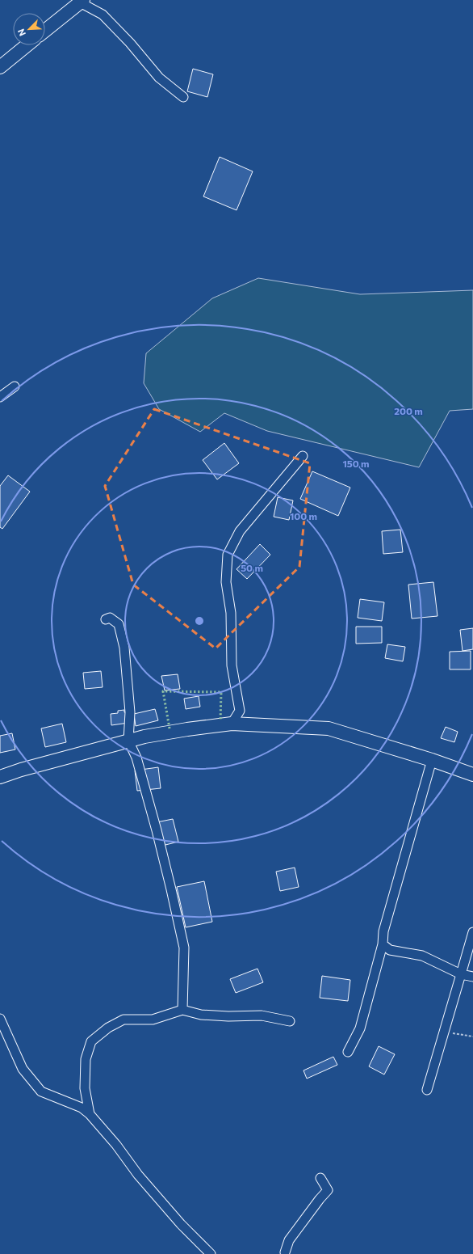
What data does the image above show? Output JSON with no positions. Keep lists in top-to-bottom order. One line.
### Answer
{"north":"bottom left","rings":["200 m","150 m","100 m","50 m"]}
